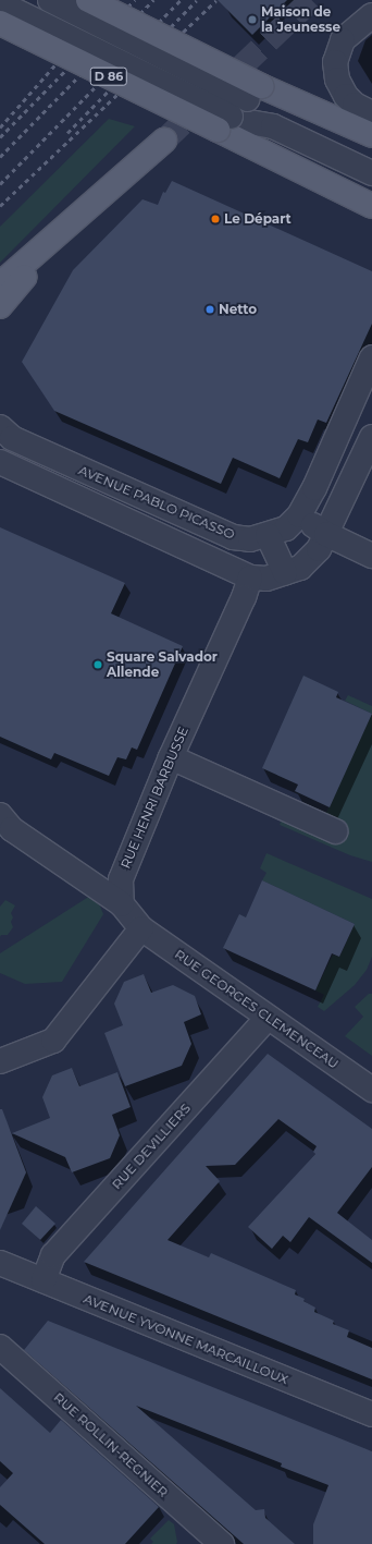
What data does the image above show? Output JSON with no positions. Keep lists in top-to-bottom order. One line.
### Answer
{"streets":{"main road":["D 86"],"street":["AVENUE PABLO PICASSO","RUE HENRI BARBUSSE","RUE GEORGES CLEMENCEAU","RUE DEVILLIERS","AVENUE YVONNE MARCAILLOUX","RUE ROLLIN-REGNIER"]},"crossings":[["AVENUE PABLO PICASSO","RUE HENRI BARBUSSE"],["RUE GEORGES CLEMENCEAU","RUE DEVILLIERS"],["RUE DEVILLIERS","AVENUE YVONNE MARCAILLOUX"]],"places":["Maison de la Jeunesse","Le Départ","Netto","Square Salvador Allende"]}
